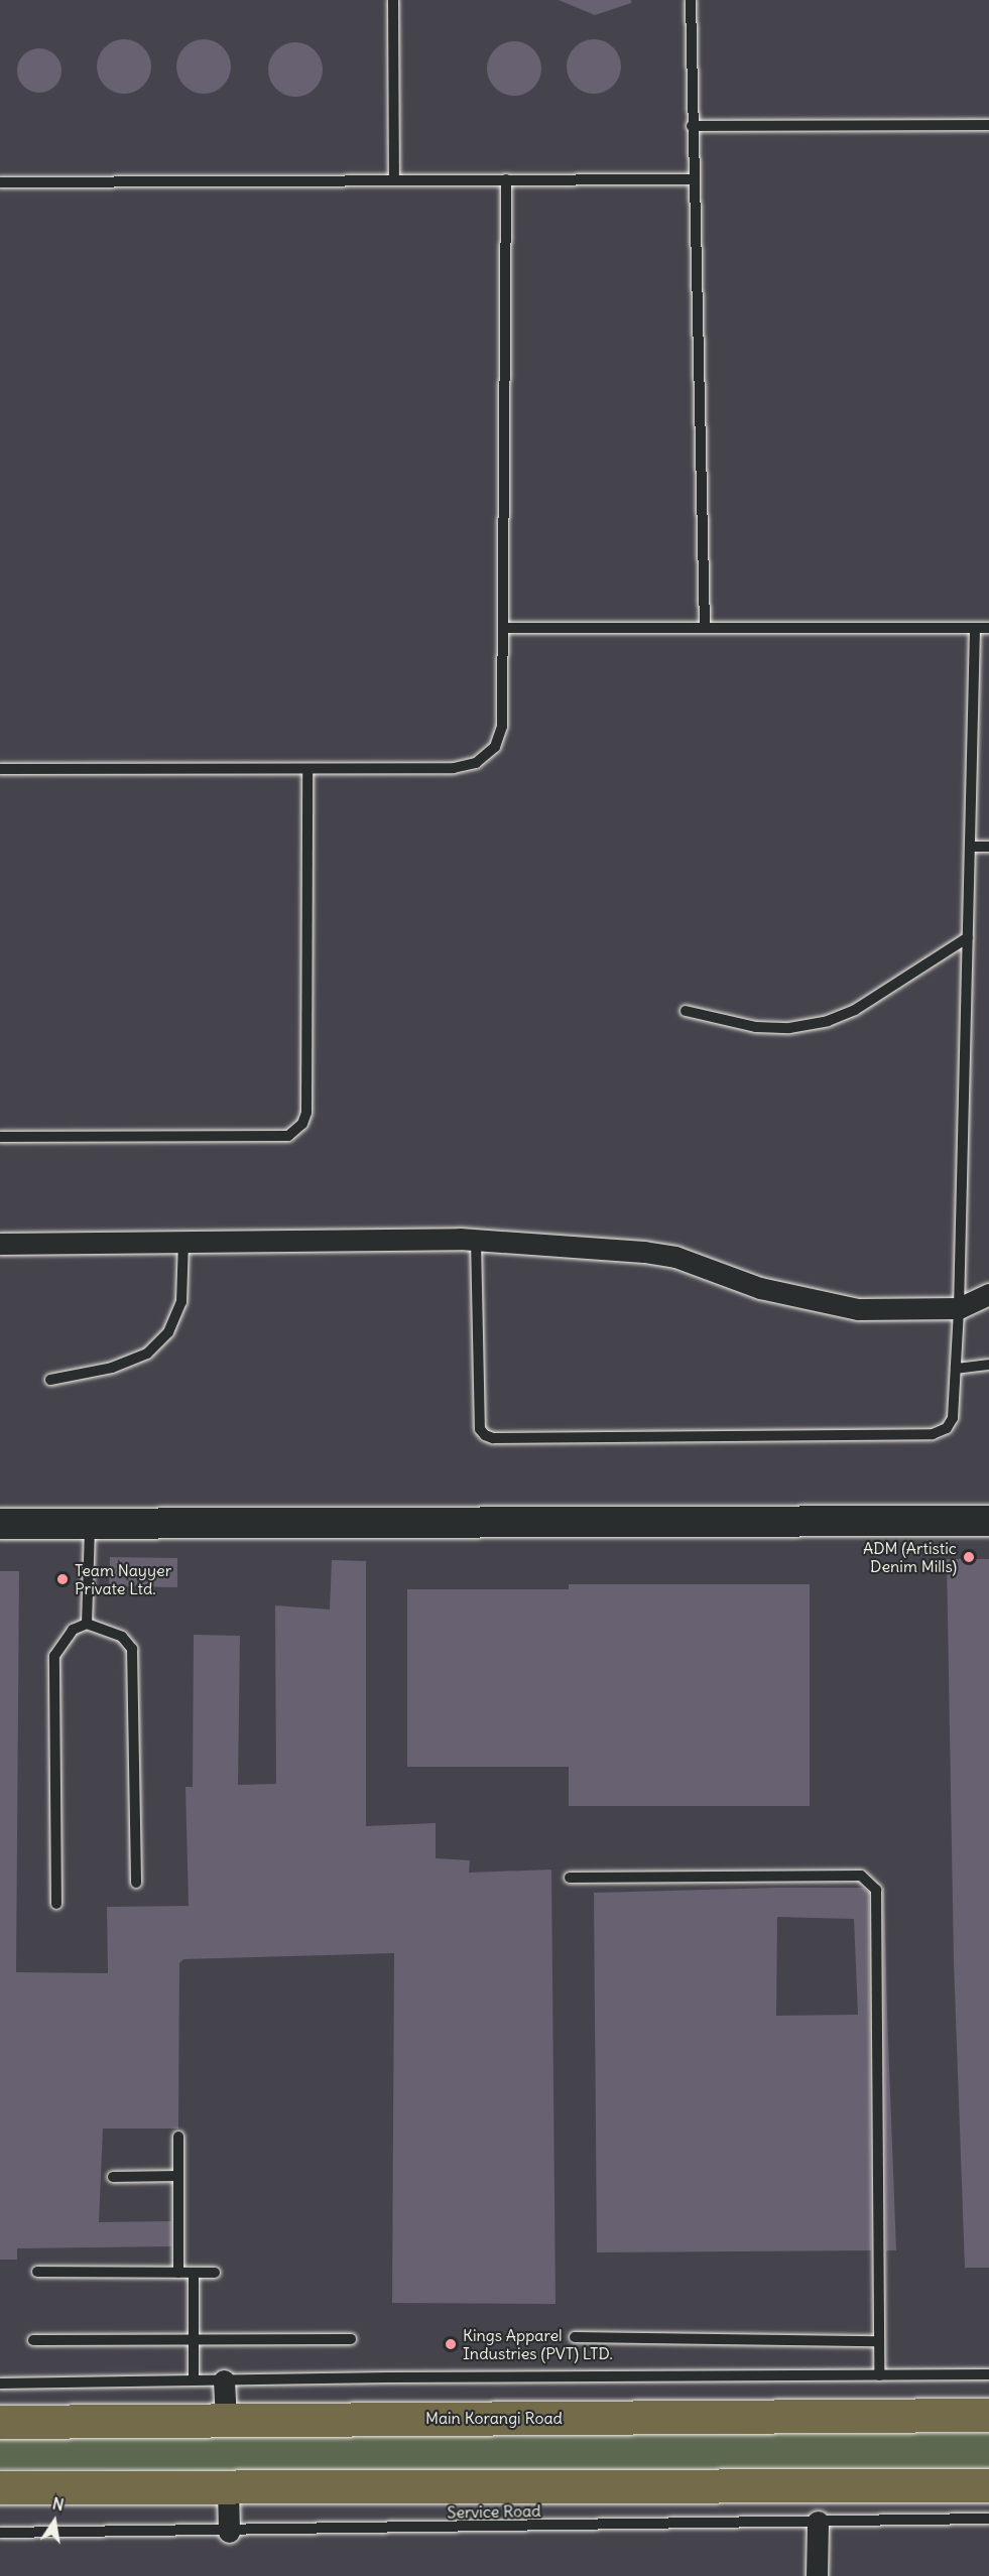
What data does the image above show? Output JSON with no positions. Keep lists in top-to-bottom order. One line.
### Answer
{"streets":{"main road":["Main Korangi Road"],"lane":["Service Road"]},"places":["ADM (Artistic Denim Mills)","Team Nayyer Private Ltd.","Kings Apparel Industries (PVT) LTD."],"north":"top"}
